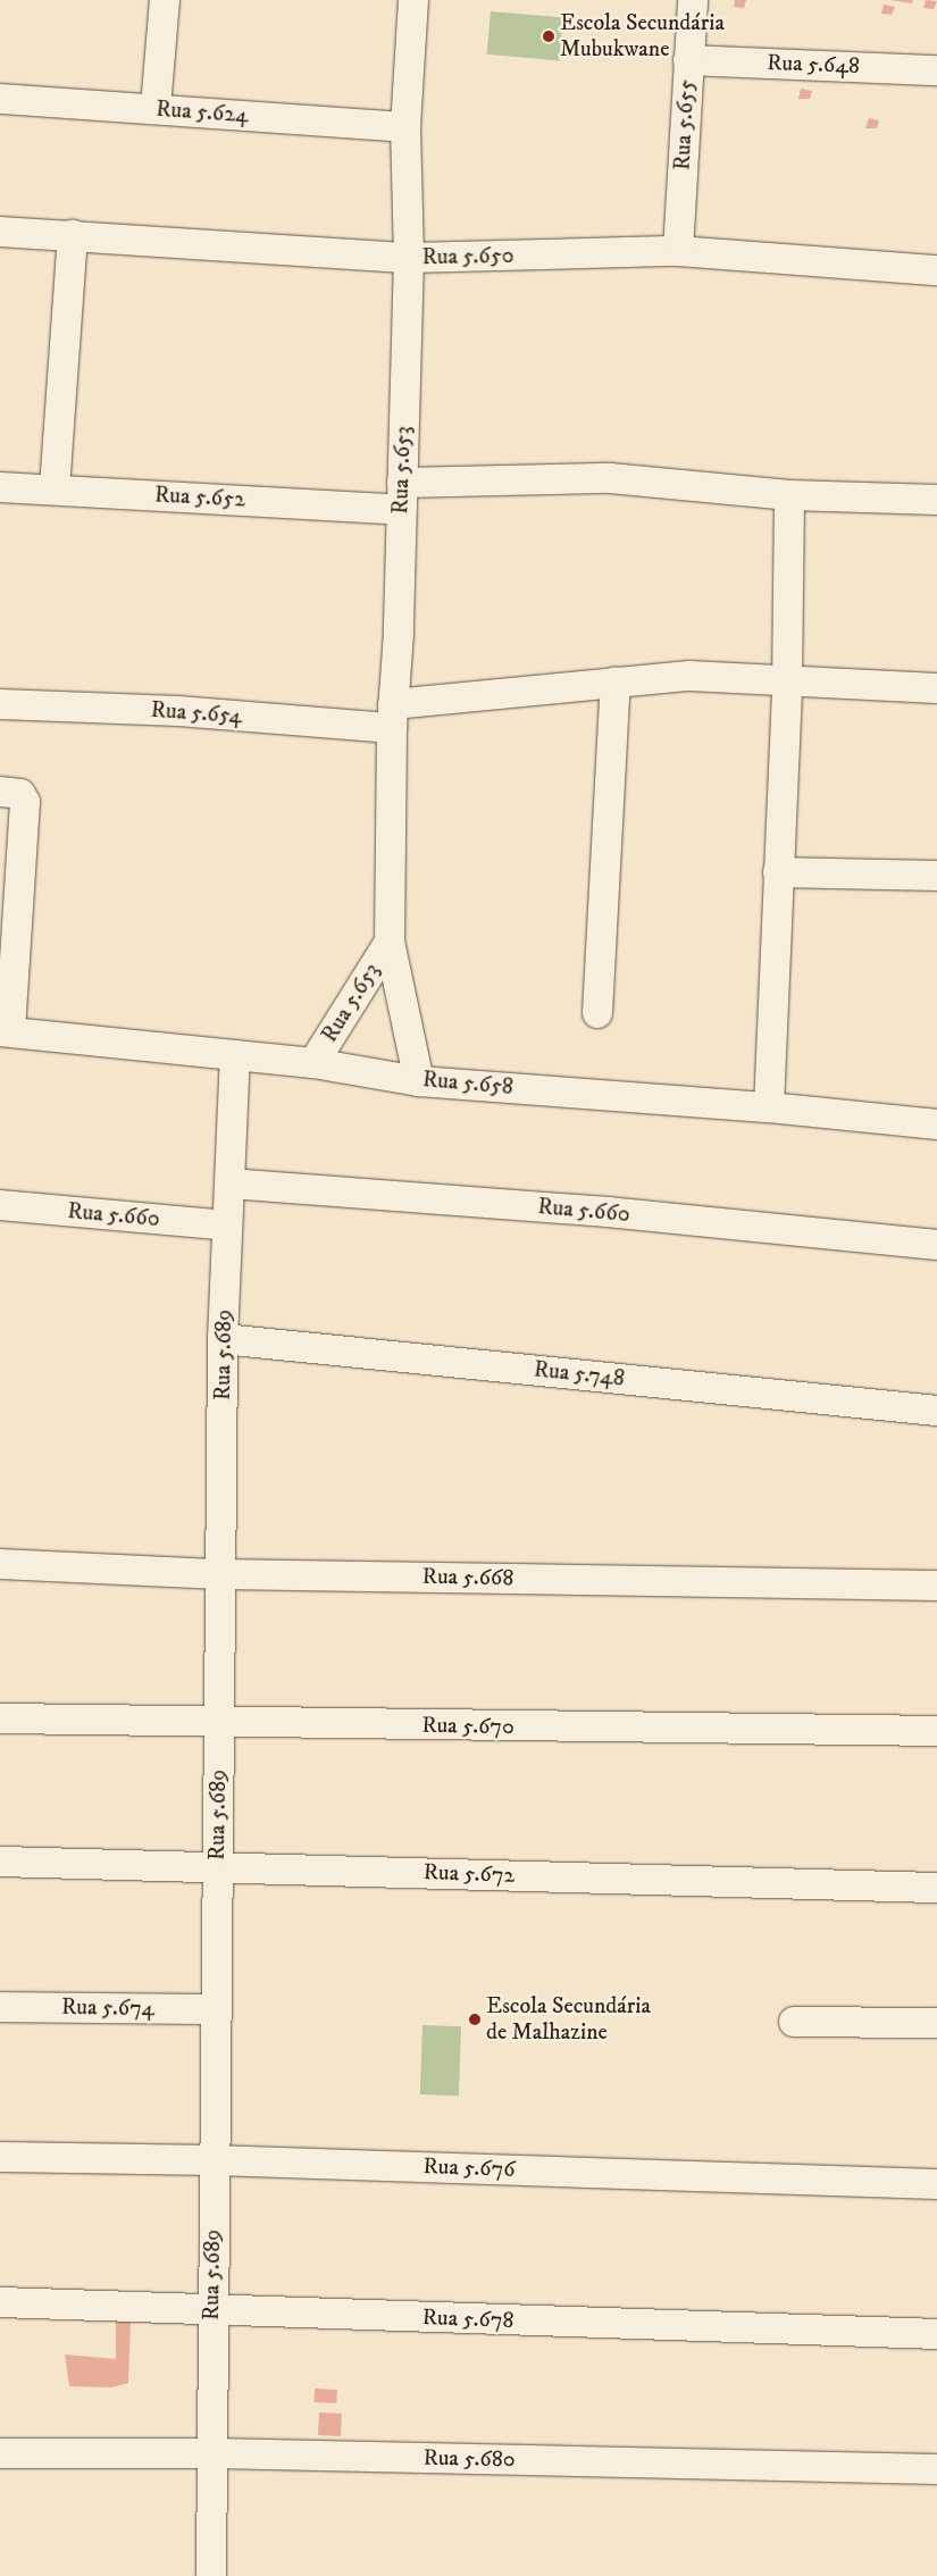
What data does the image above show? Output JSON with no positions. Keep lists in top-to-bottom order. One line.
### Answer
{"streets":{"street":["Rua 5.648","Rua 5.624","Rua 5.655","Rua 5.650","Rua 5.653","Rua 5.652","Rua 5.654","Rua 5.658","Rua 5.660","Rua 5.689","Rua 5.748","Rua 5.668","Rua 5.670","Rua 5.672","Rua 5.674","Rua 5.676","Rua 5.678","Rua 5.680"]},"crossings":[["Rua 5.648","Rua 5.655"],["Rua 5.624","Rua 5.653"],["Rua 5.655","Rua 5.650"],["Rua 5.650","Rua 5.653"],["Rua 5.653","Rua 5.652"],["Rua 5.653","Rua 5.654"],["Rua 5.653","Rua 5.658"],["Rua 5.658","Rua 5.689"],["Rua 5.660","Rua 5.689"],["Rua 5.689","Rua 5.748"],["Rua 5.689","Rua 5.668"],["Rua 5.689","Rua 5.670"],["Rua 5.689","Rua 5.672"],["Rua 5.689","Rua 5.674"],["Rua 5.689","Rua 5.676"],["Rua 5.689","Rua 5.678"],["Rua 5.689","Rua 5.680"]],"places":["Escola Secundária Mubukwane","Escola Secundária de Malhazine"]}
